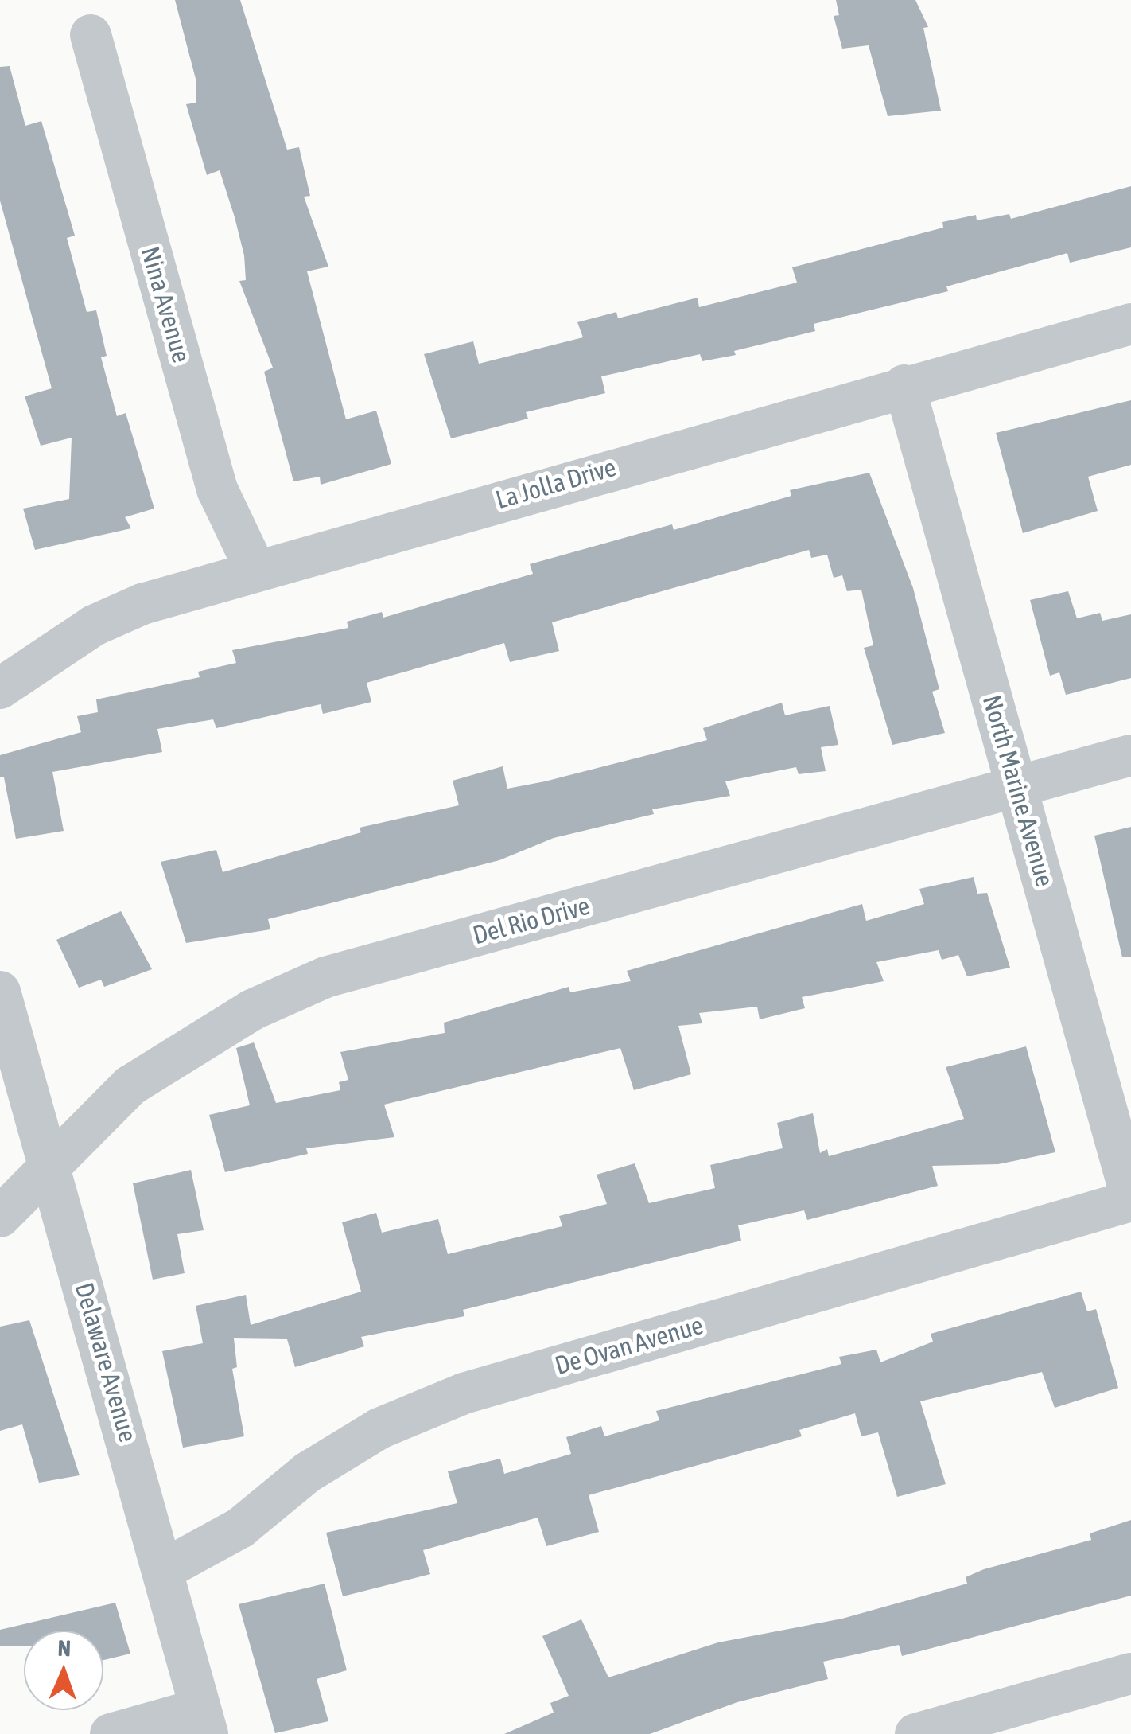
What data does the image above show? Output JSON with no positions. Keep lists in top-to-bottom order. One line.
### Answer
{"streets":{"street":["Nina Avenue","La Jolla Drive","North Marine Avenue","Del Rio Drive","De Ovan Avenue","Delaware Avenue"]},"crossings":[["Nina Avenue","La Jolla Drive"],["La Jolla Drive","North Marine Avenue"],["North Marine Avenue","Del Rio Drive"],["North Marine Avenue","De Ovan Avenue"],["Del Rio Drive","Delaware Avenue"],["De Ovan Avenue","Delaware Avenue"]],"north":"top"}
